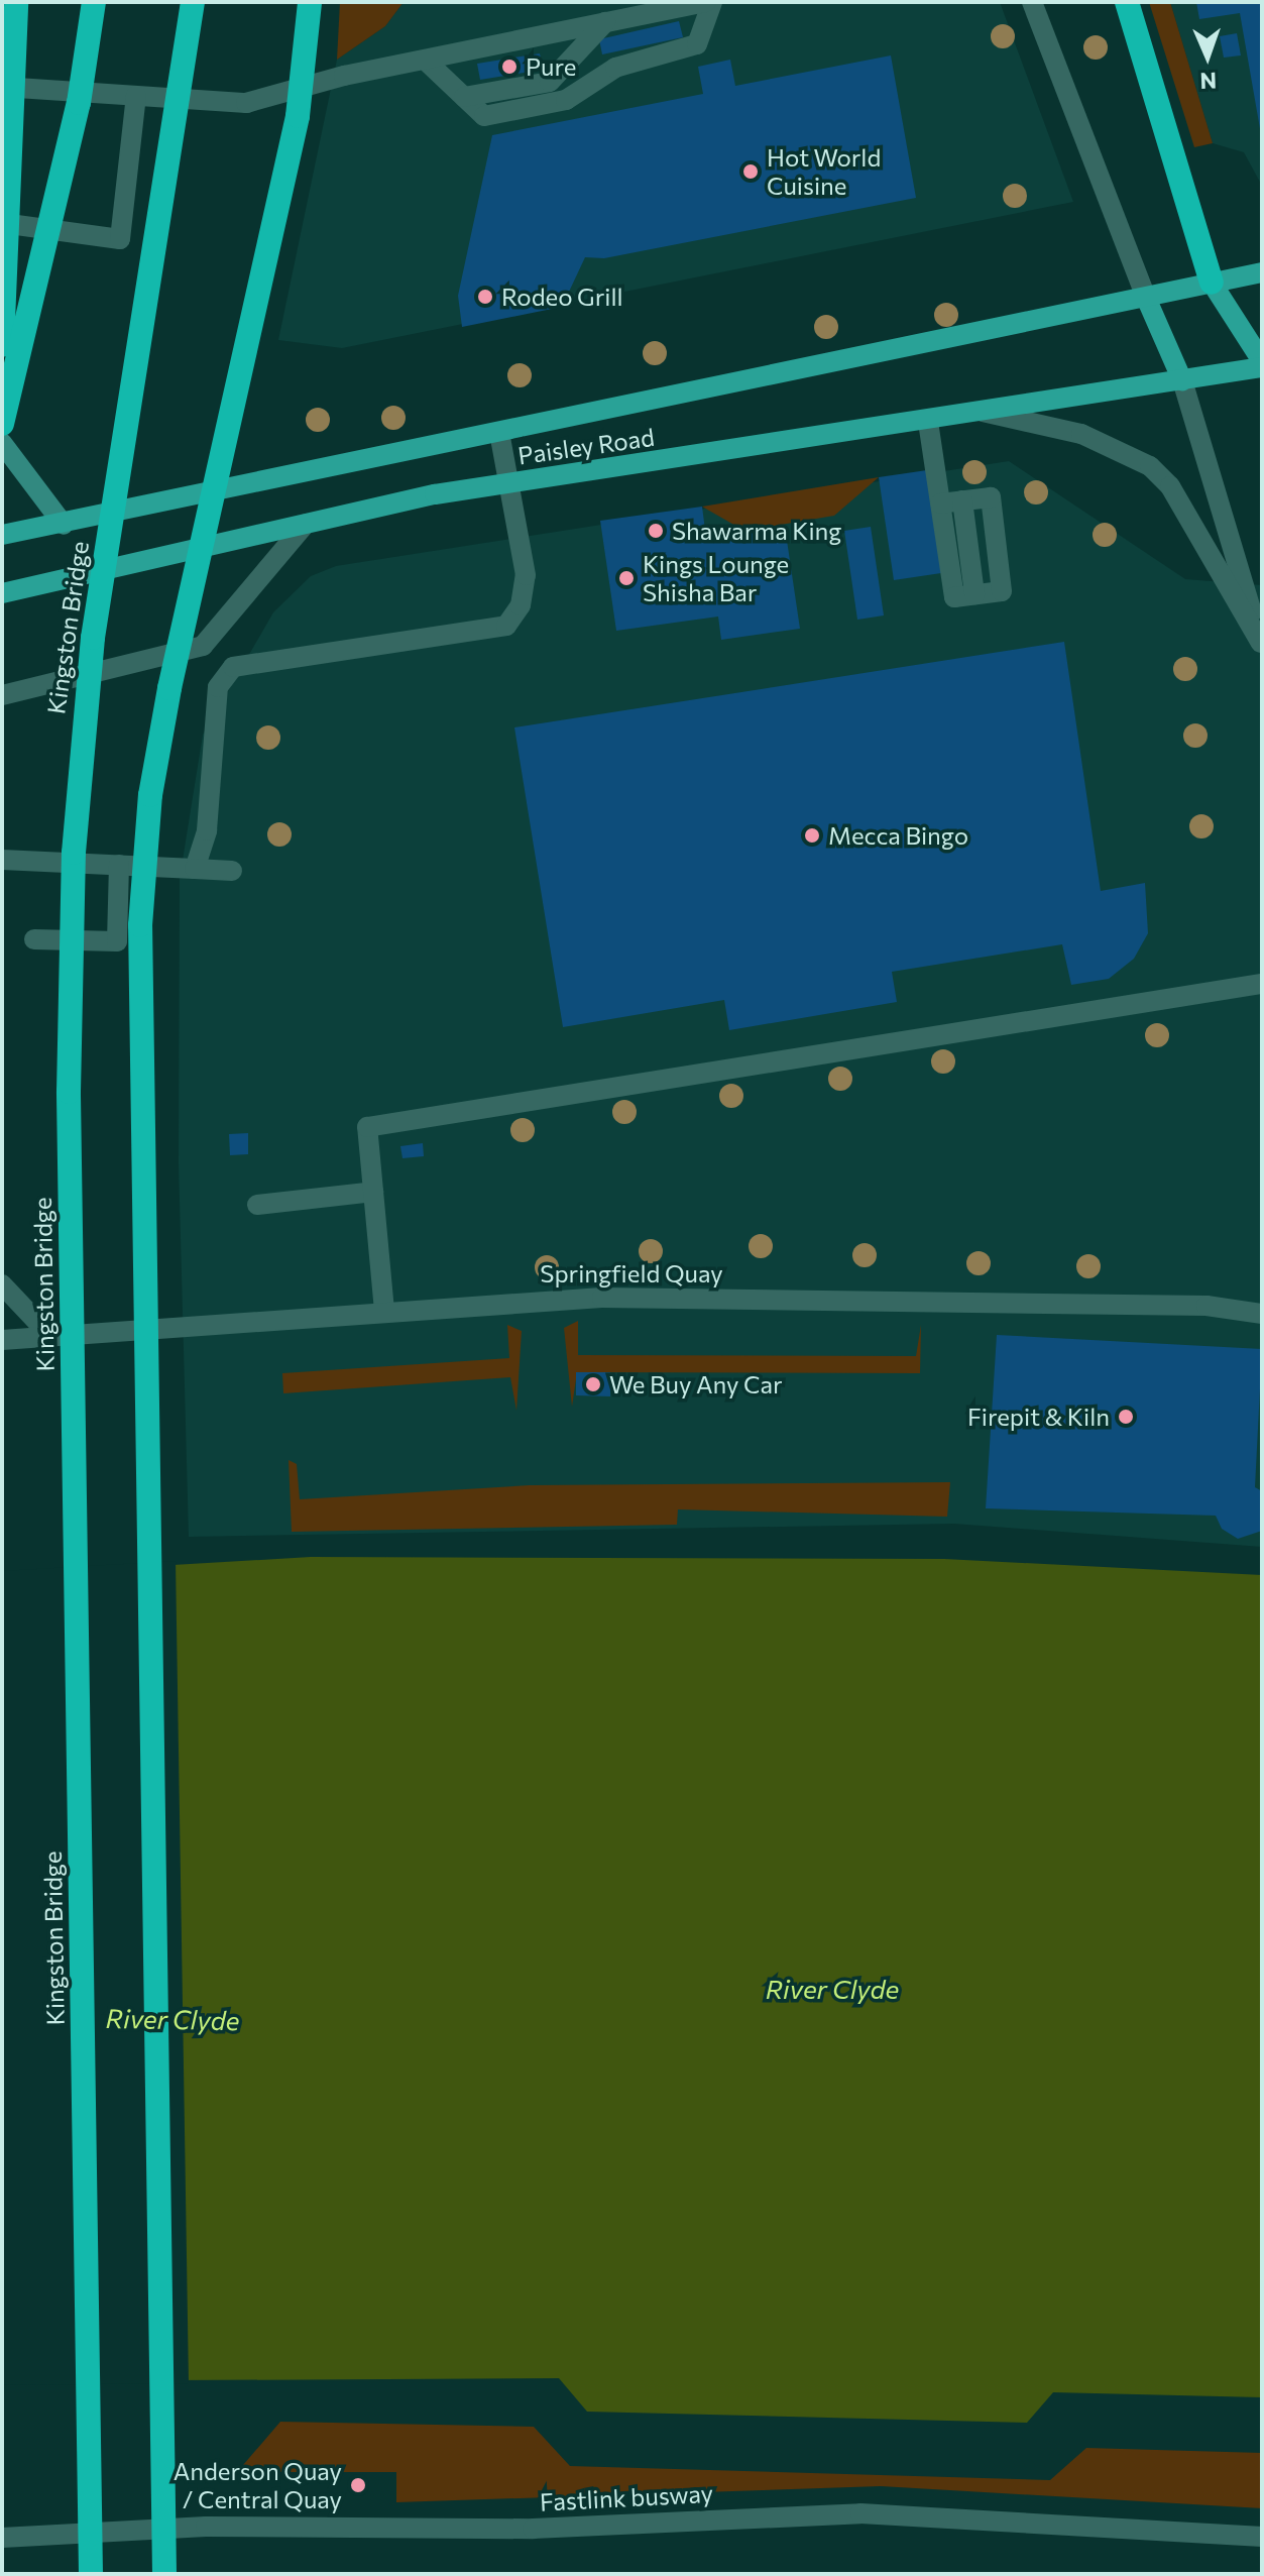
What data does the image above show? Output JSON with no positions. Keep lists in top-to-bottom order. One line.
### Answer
{"streets":{"highway":["Kingston Bridge"],"main road":["Paisley Road"],"street":["Springfield Quay","Fastlink busway"]},"water":["River Clyde"],"places":["Pure","Hot World Cuisine","Rodeo Grill","Shawarma King","Kings Lounge Shisha Bar","Mecca Bingo","We Buy Any Car","Firepit & Kiln","Anderson Quay / Central Quay"],"north":"bottom"}
